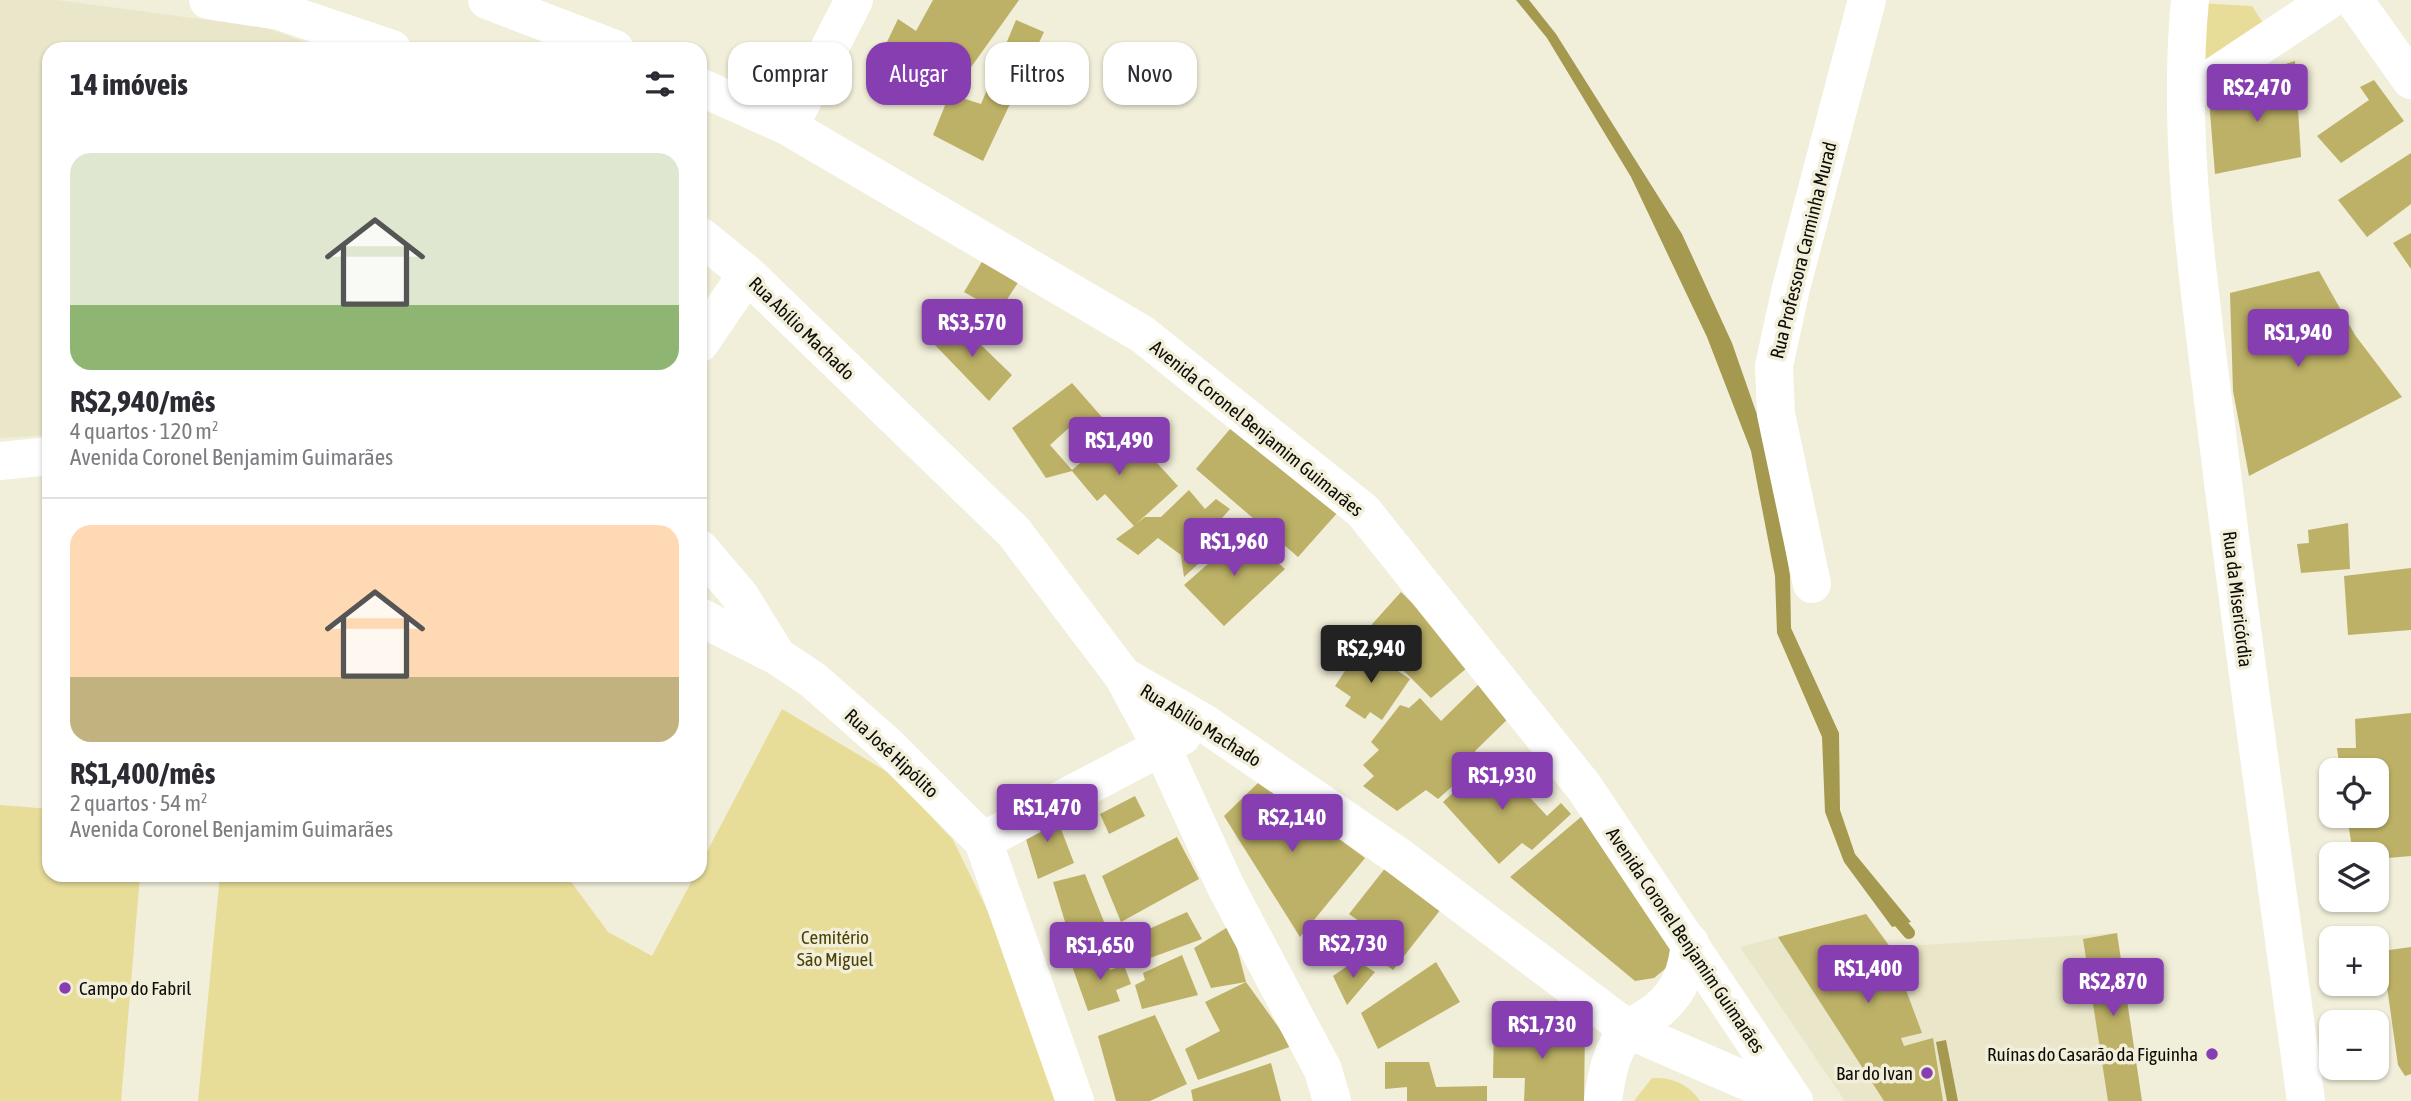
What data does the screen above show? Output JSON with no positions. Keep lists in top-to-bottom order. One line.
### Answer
{"streets":{"street":["Rua Professora Carminha Murad","Rua Abílio Machado","Avenida Coronel Benjamim Guimarães","Rua da Misericórdia","Rua José Hipólito"]},"crossings":[["Rua Abílio Machado","Avenida Coronel Benjamim Guimarães"]],"parks":["Cemitério São Miguel"],"places":["Campo do Fabril","Ruínas do Casarão da Figuinha","Bar do Ivan"],"page":{"chip":["Comprar","Alugar","Filtros","Novo"],"heading":"14 imóveis","price":["R$2,470","R$3,570","R$1,940","R$1,490","R$1,960","R$2,940","R$1,930","R$1,470","R$2,140","R$2,730","R$1,650","R$1,400","R$2,870","R$1,730"],"list":[{"name":"R$2,940/mês","note":"4 quartos · 120 m² · Avenida Coronel Benjamim Guimarães"},{"name":"R$1,400/mês","note":"2 quartos · 54 m² · Avenida Coronel Benjamim Guimarães"}],"map_buttons":["+","−"]}}
